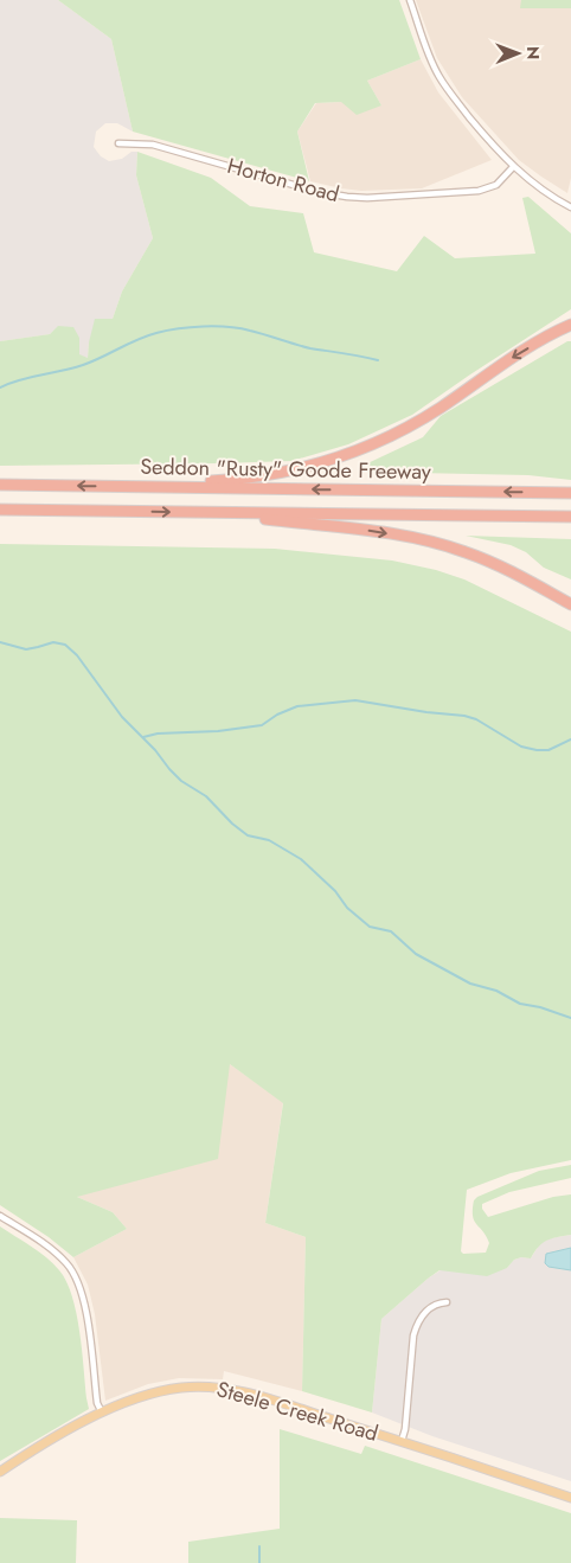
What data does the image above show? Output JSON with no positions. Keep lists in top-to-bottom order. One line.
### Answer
{"streets":{"highway":["Seddon \"Rusty\" Goode Freeway"],"main road":["Steele Creek Road"],"street":["Horton Road"]},"north":"right"}
